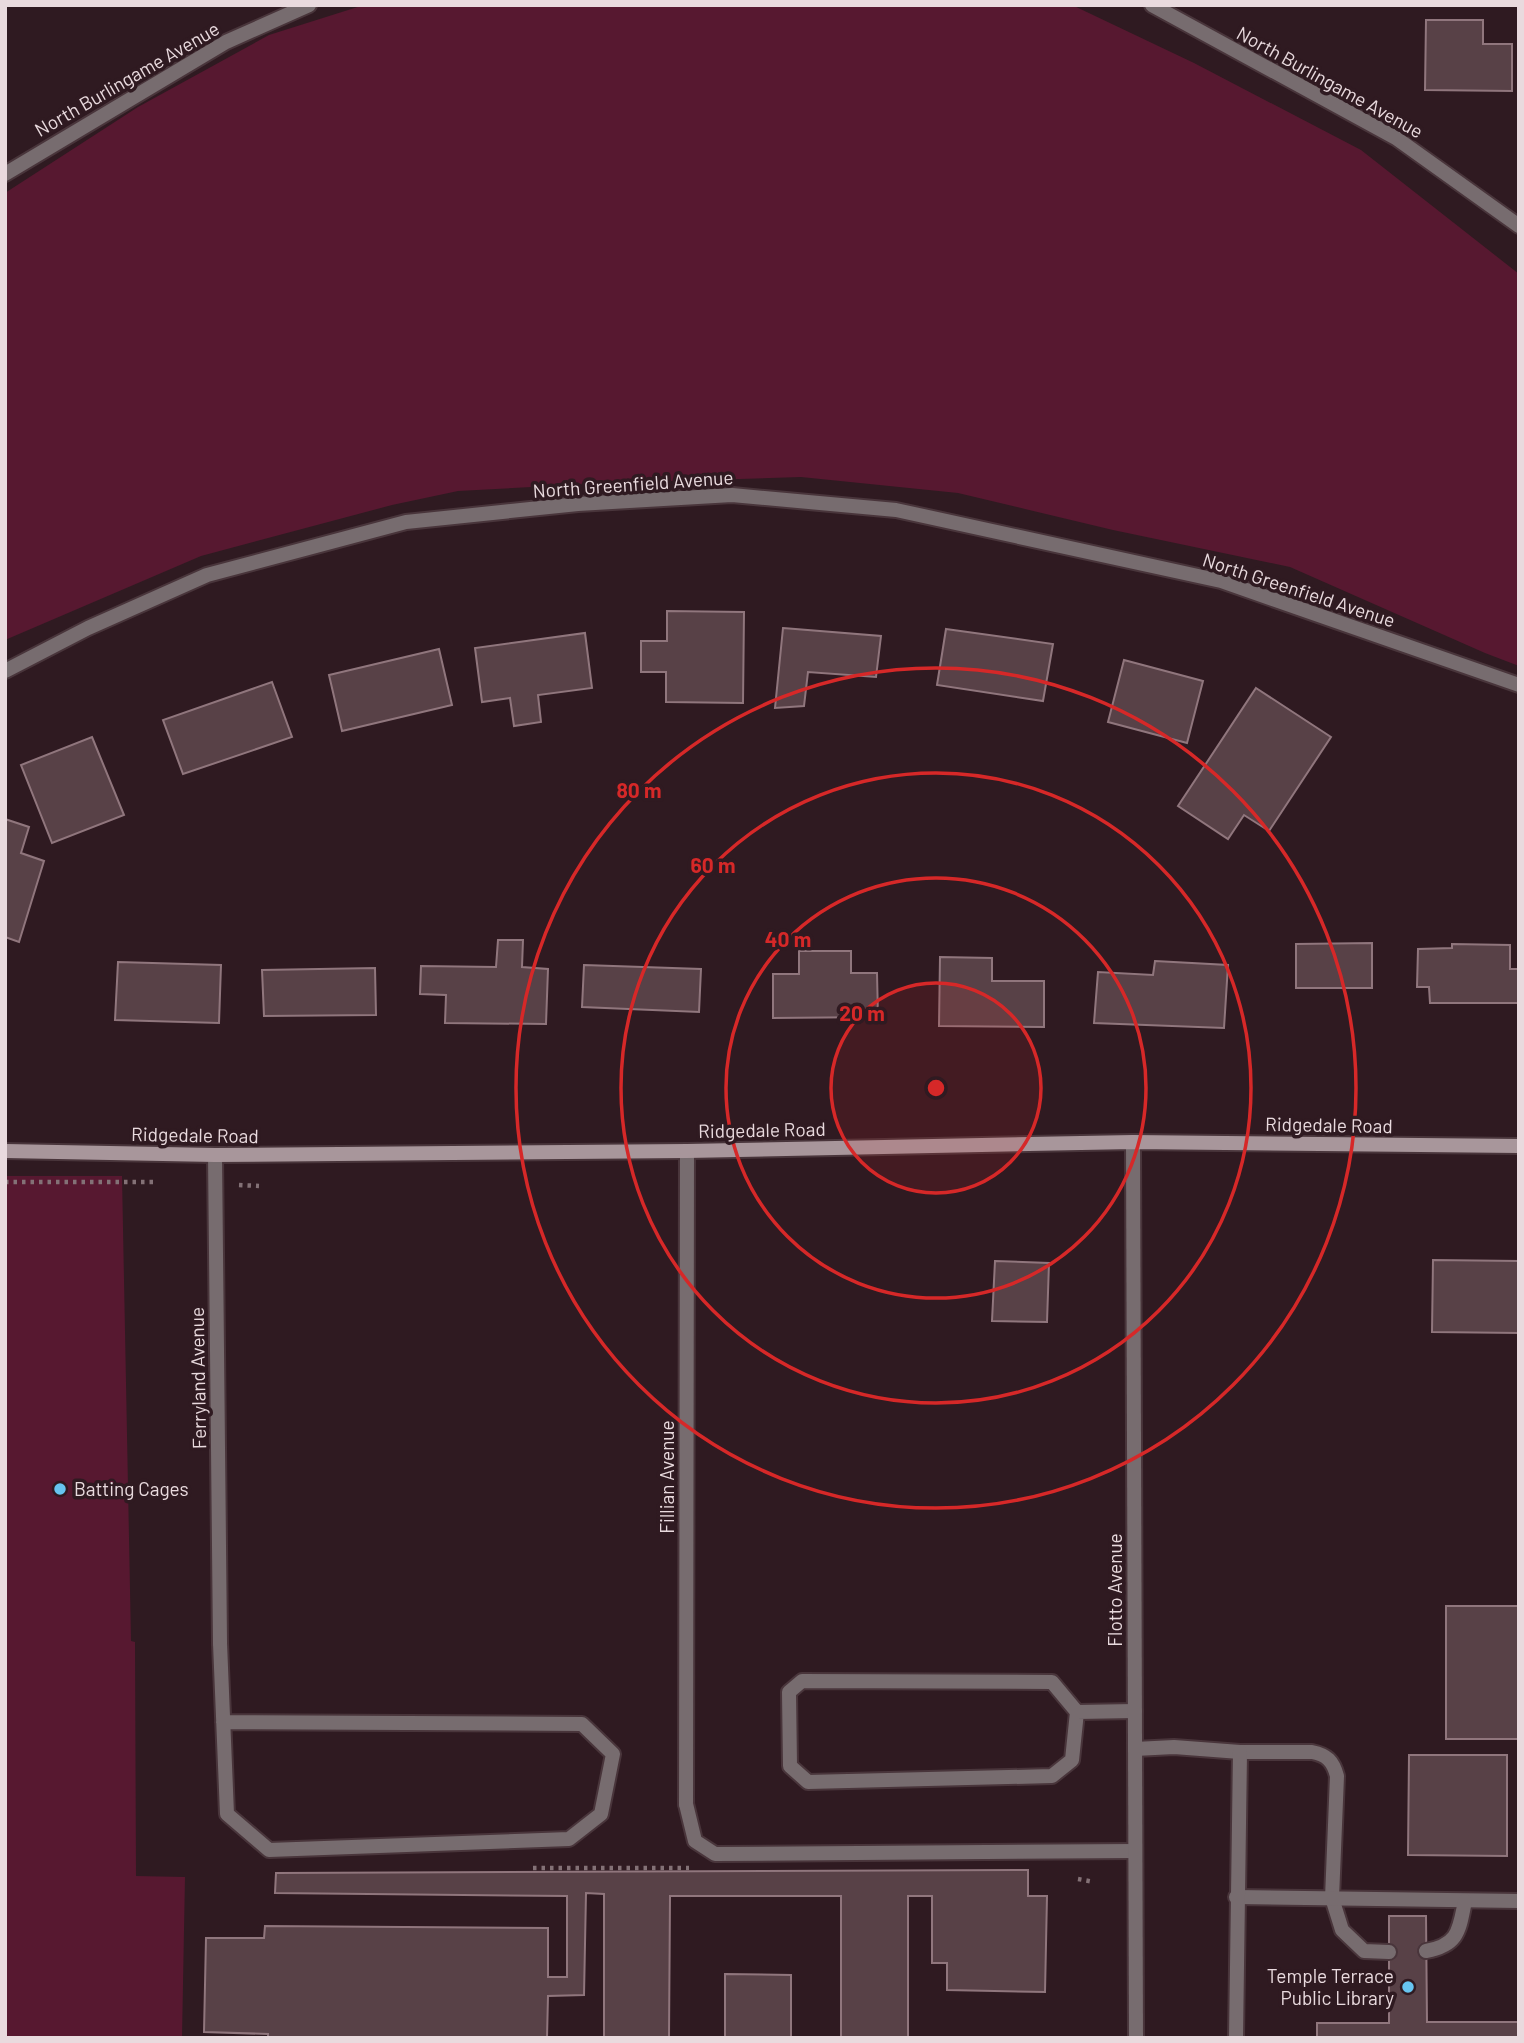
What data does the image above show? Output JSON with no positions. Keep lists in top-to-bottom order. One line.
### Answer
{"streets":{"street":["North Burlingame Avenue","North Greenfield Avenue","Ridgedale Road","Ferryland Avenue","Fillian Avenue","Flotto Avenue"]},"crossings":[["Ridgedale Road","Ferryland Avenue"],["Ridgedale Road","Fillian Avenue"],["Ridgedale Road","Flotto Avenue"],["Fillian Avenue","Flotto Avenue"]],"places":["Batting Cages","Temple Terrace Public Library"],"rings":["80 m","60 m","40 m","20 m"]}
